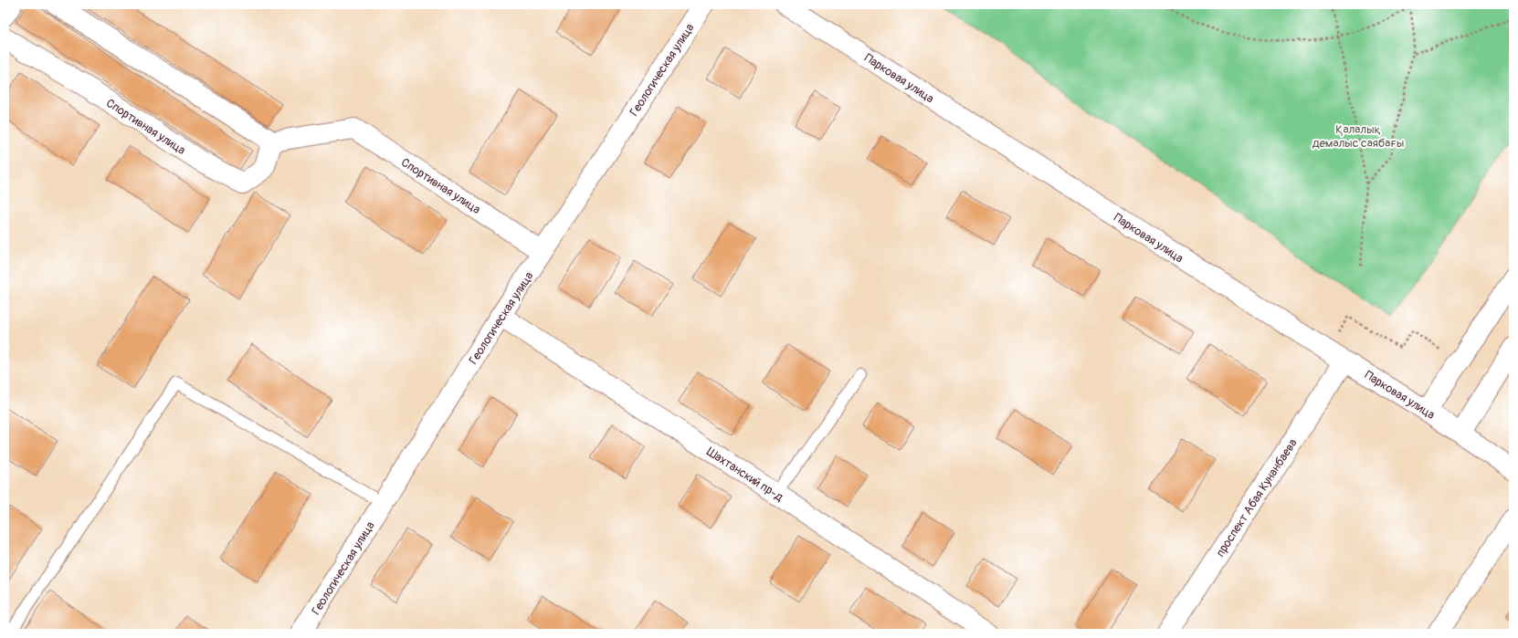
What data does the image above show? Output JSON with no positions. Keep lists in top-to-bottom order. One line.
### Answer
{"streets":{"street":["Геологическая улица","Парковая улица","Спортивная улица","Шахтанский пр-д","проспект Абая Кунанбаева"]},"crossings":[["Геологическая улица","Спортивная улица"],["Геологическая улица","Шахтанский пр-д"],["Парковая улица","проспект Абая Кунанбаева"]],"parks":["Қалалық демалыс саябағы"]}
